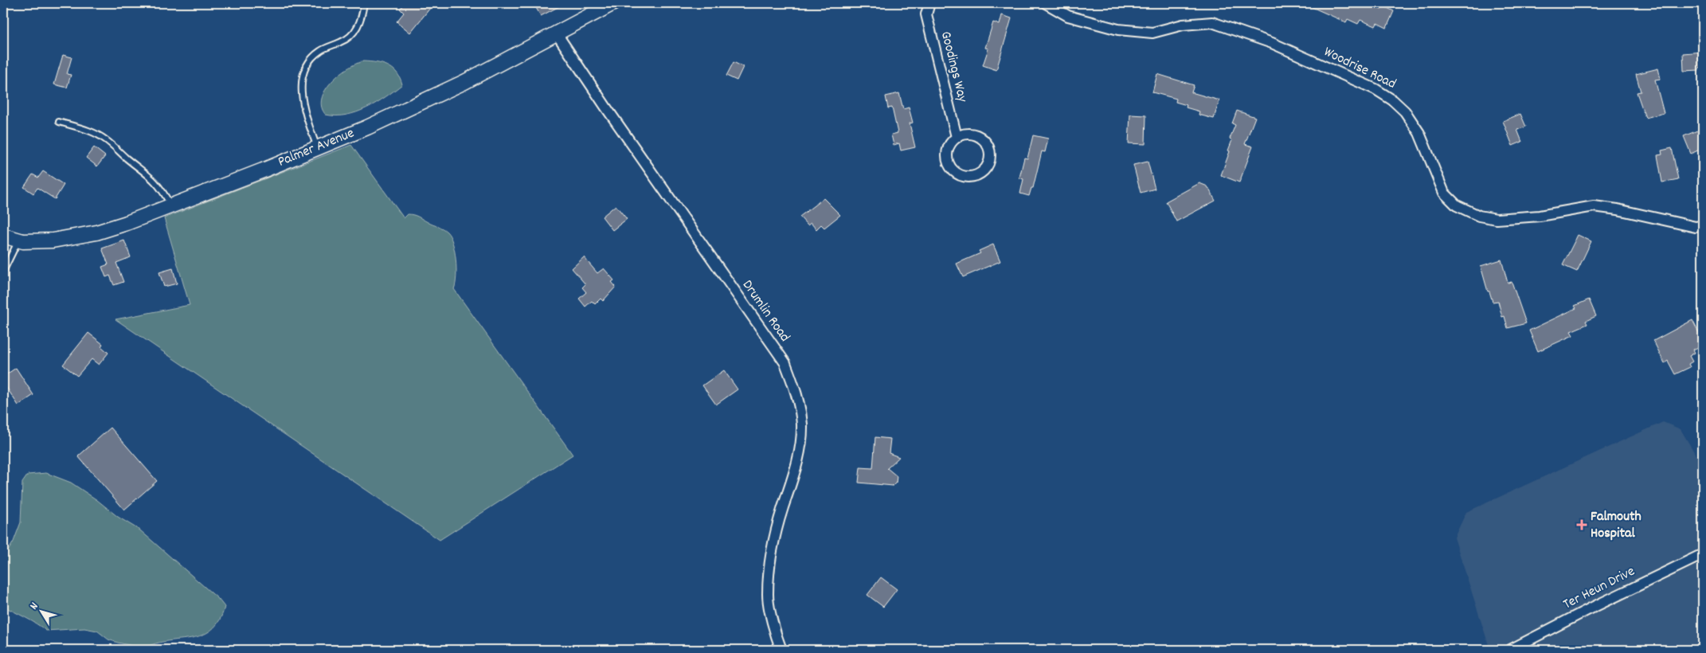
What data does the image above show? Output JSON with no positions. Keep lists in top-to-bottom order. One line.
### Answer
{"streets":{"main road":["Palmer Avenue"],"street":["Goodings Way","Woodrise Road","Drumlin Road","Ter Heun Drive"]},"crossings":[["Palmer Avenue","Drumlin Road"]],"places":{"health":["Falmouth Hospital"]},"north":"top left"}
